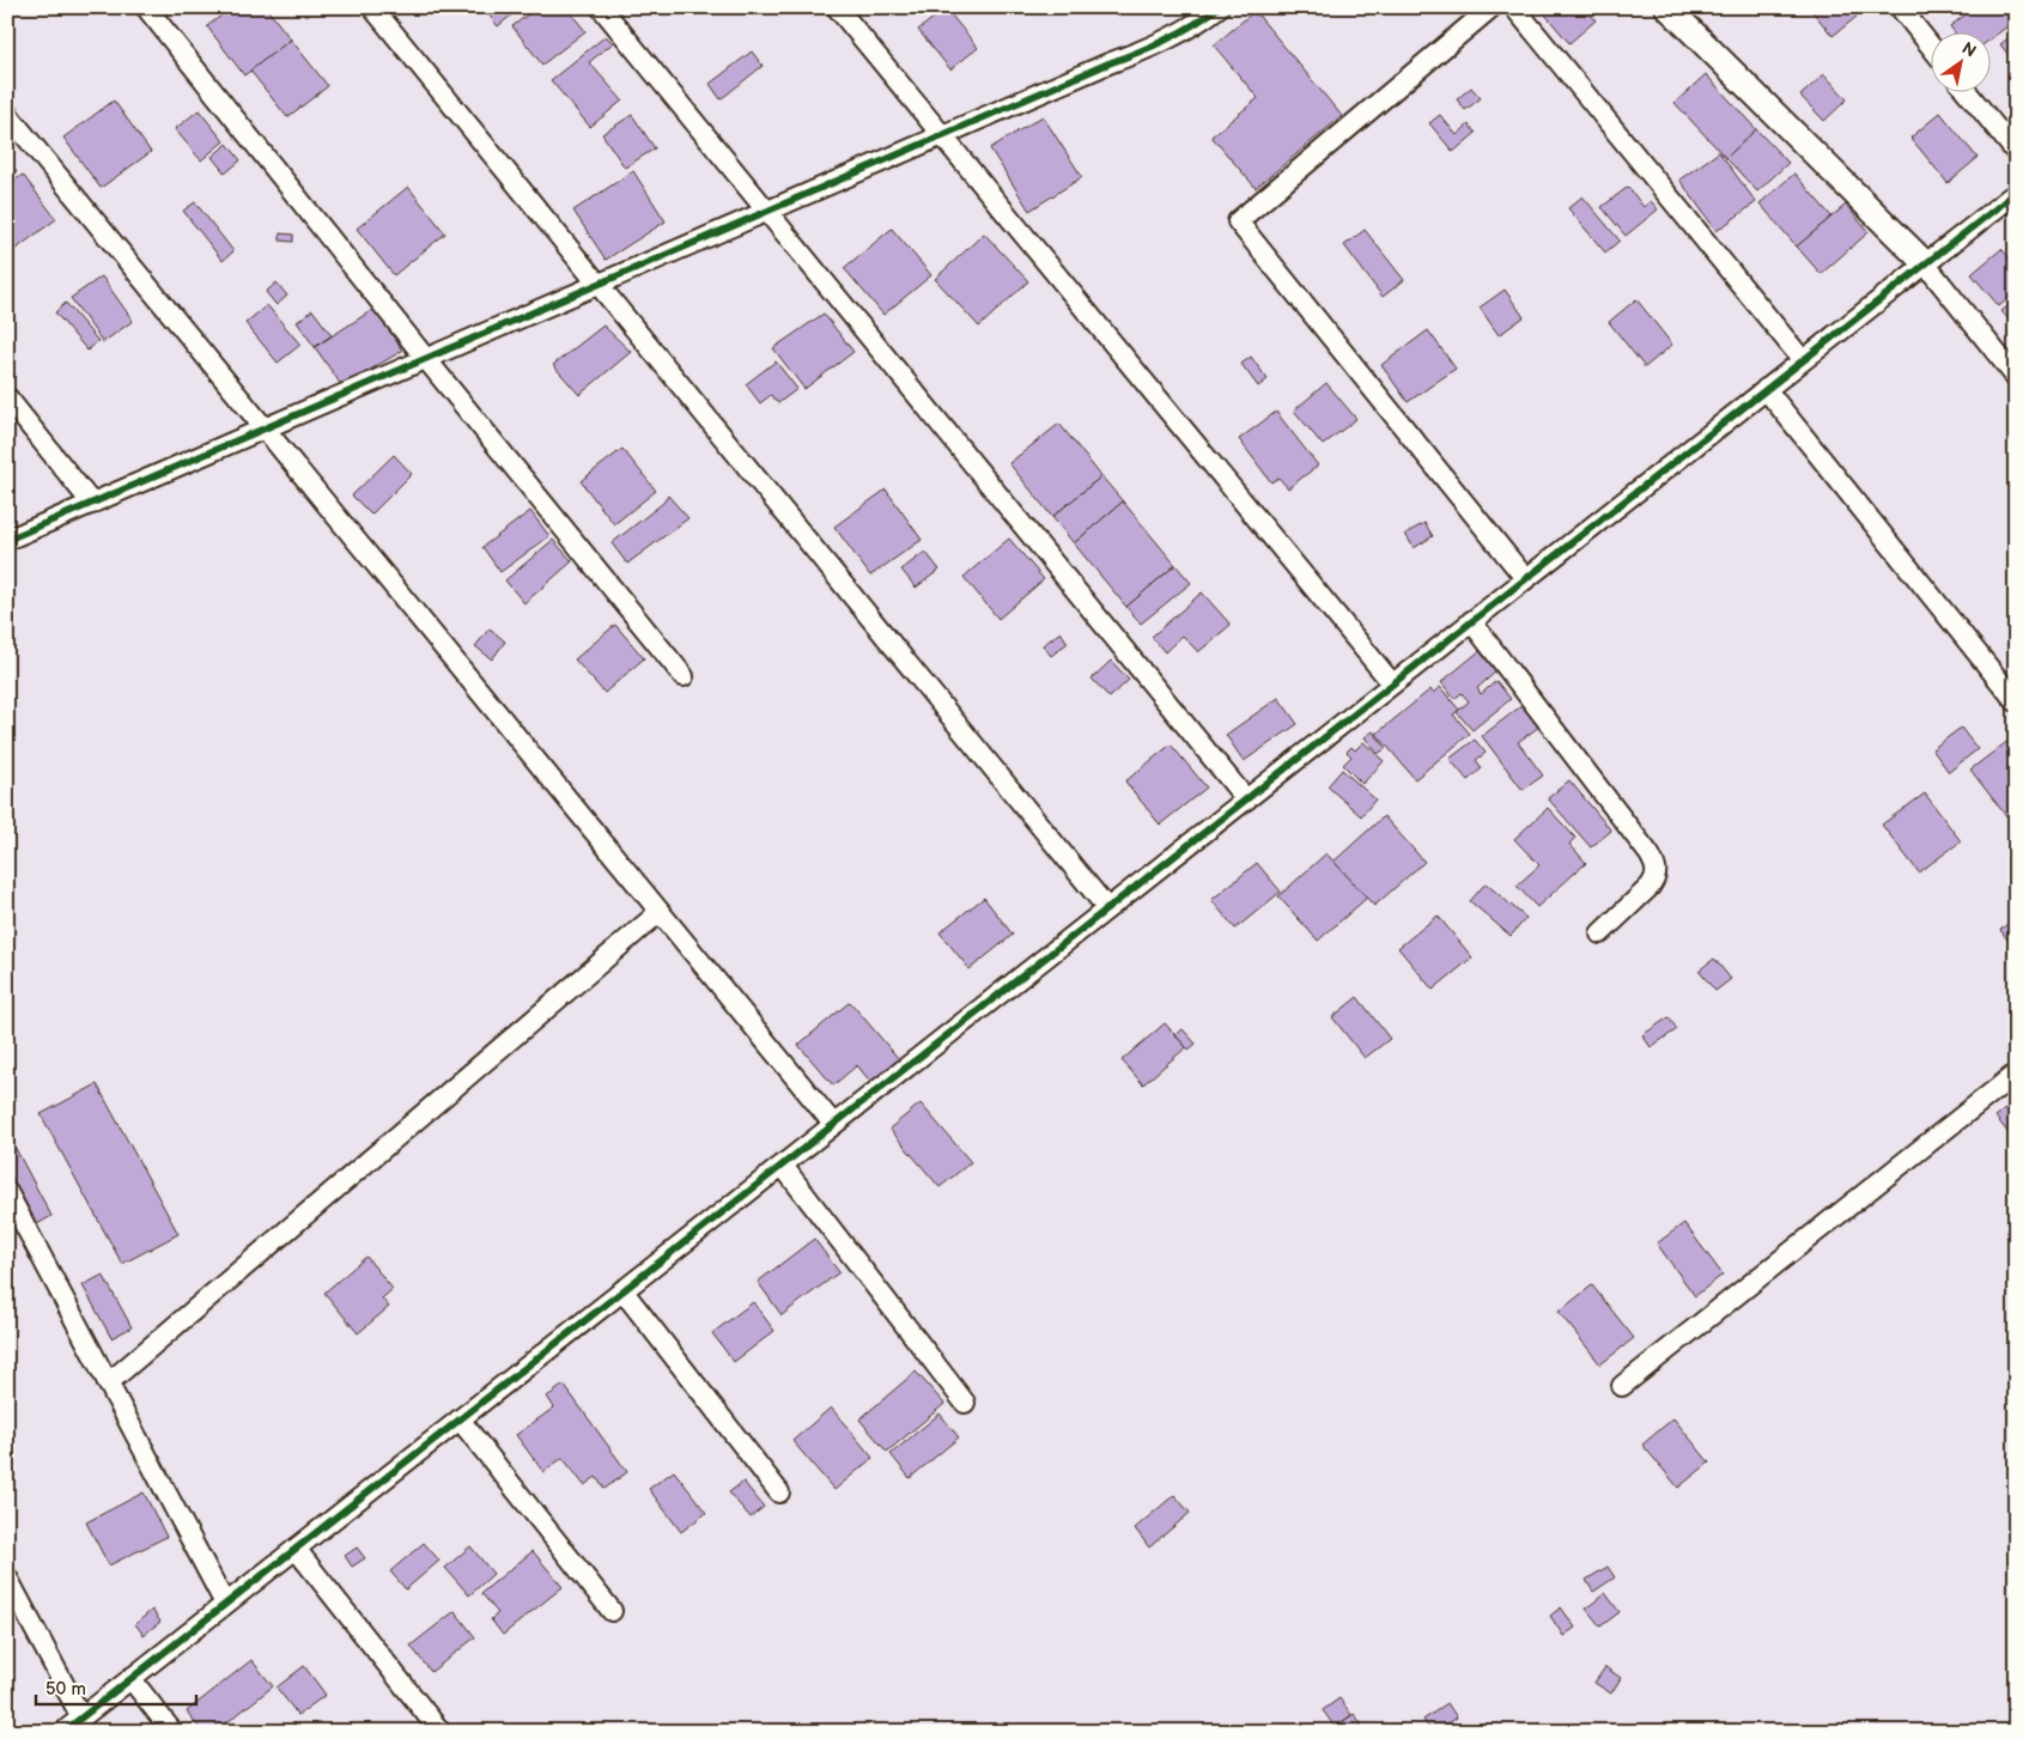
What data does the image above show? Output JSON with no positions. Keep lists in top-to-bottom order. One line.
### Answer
{"scale_bar":"50 m","north":"top right"}
